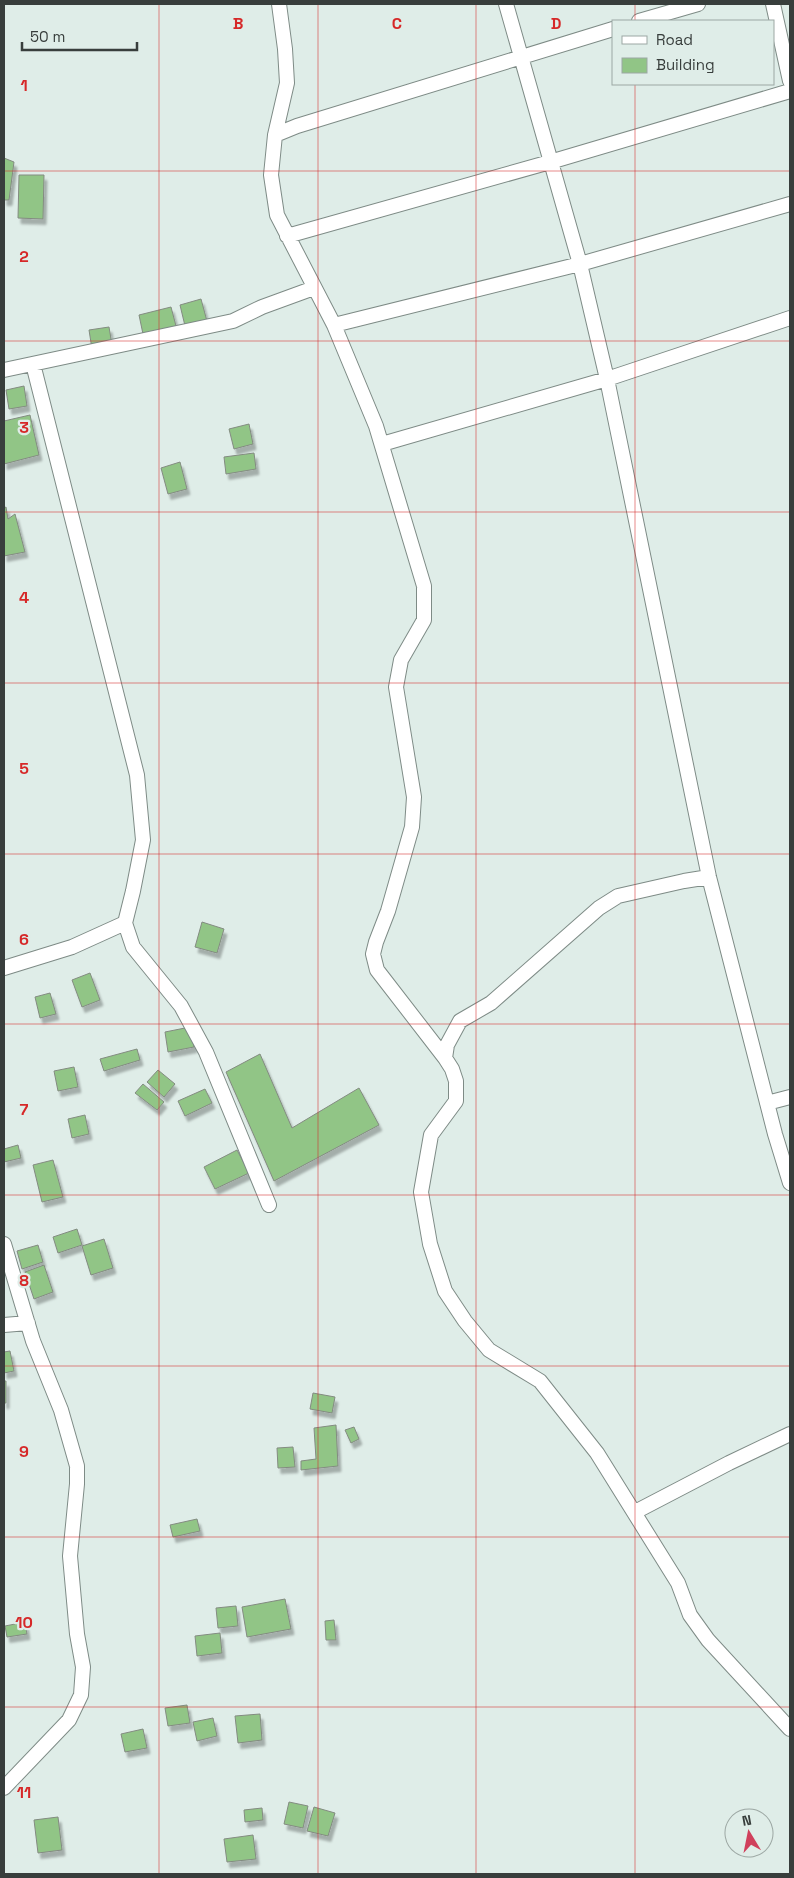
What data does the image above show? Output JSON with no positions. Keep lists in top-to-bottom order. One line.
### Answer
{"legend":["Road","Building"],"scale_bar":"50 m","north":"top","grid":{"columns":["B","C","D"],"rows":["1","2","3","4","5","6","7","8","9","10","11"]}}
